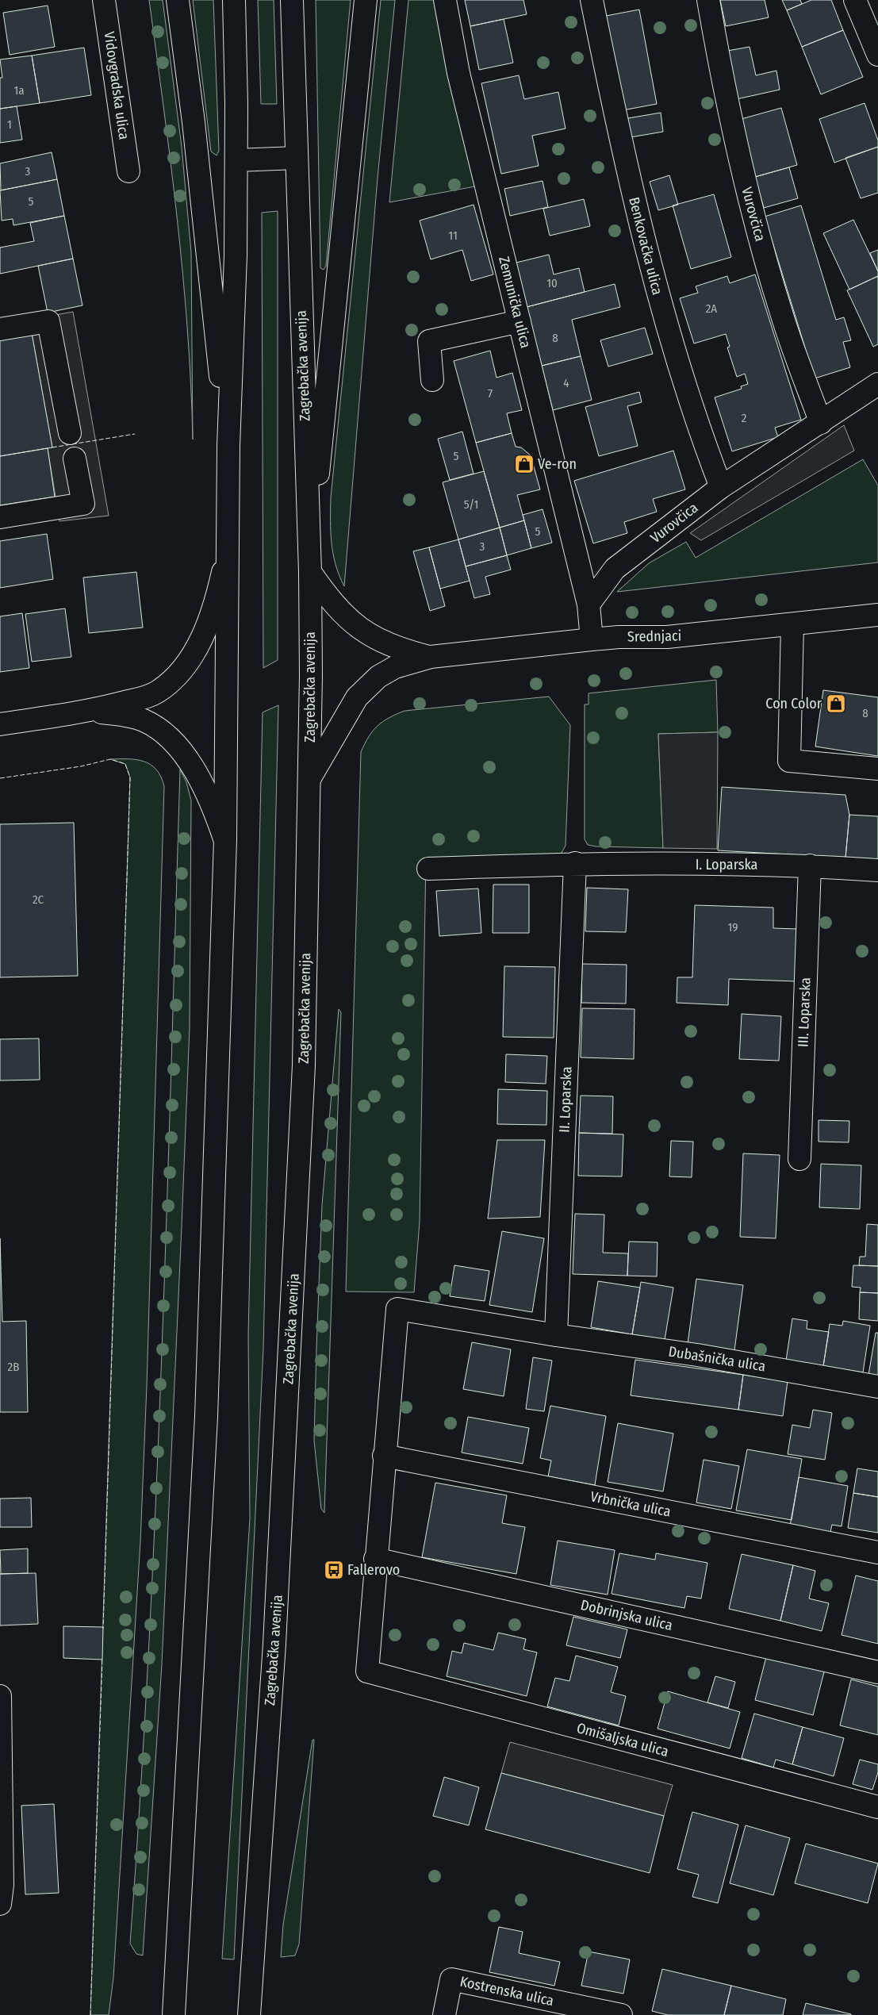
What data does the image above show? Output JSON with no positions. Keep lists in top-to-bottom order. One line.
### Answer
{"streets":{"street":["Vidovgradska ulica","Vurovčica","Benkovačka ulica","Zemunička ulica","Zagrebačka avenija","Srednjaci","I. Loparska","III. Loparska","II. Loparska","Dubašnička ulica","Vrbnička ulica","Dobrinjska ulica","Omišaljska ulica","Kostrenska ulica"]},"crossings":[["Vurovčica","Benkovačka ulica"],["Vurovčica","Zemunička ulica"],["I. Loparska","III. Loparska"],["I. Loparska","II. Loparska"],["II. Loparska","Dubašnička ulica"],["Dubašnička ulica","Vrbnička ulica"],["Dobrinjska ulica","Omišaljska ulica"]],"places":{"shop":["Ve-ron","Con Color"],"bus stop":["Fallerovo"]},"house_numbers":["1a","1","3","5","11","10","2A","8","4","7","2","5","5/1","5","3","8","2C","19","2B"]}
